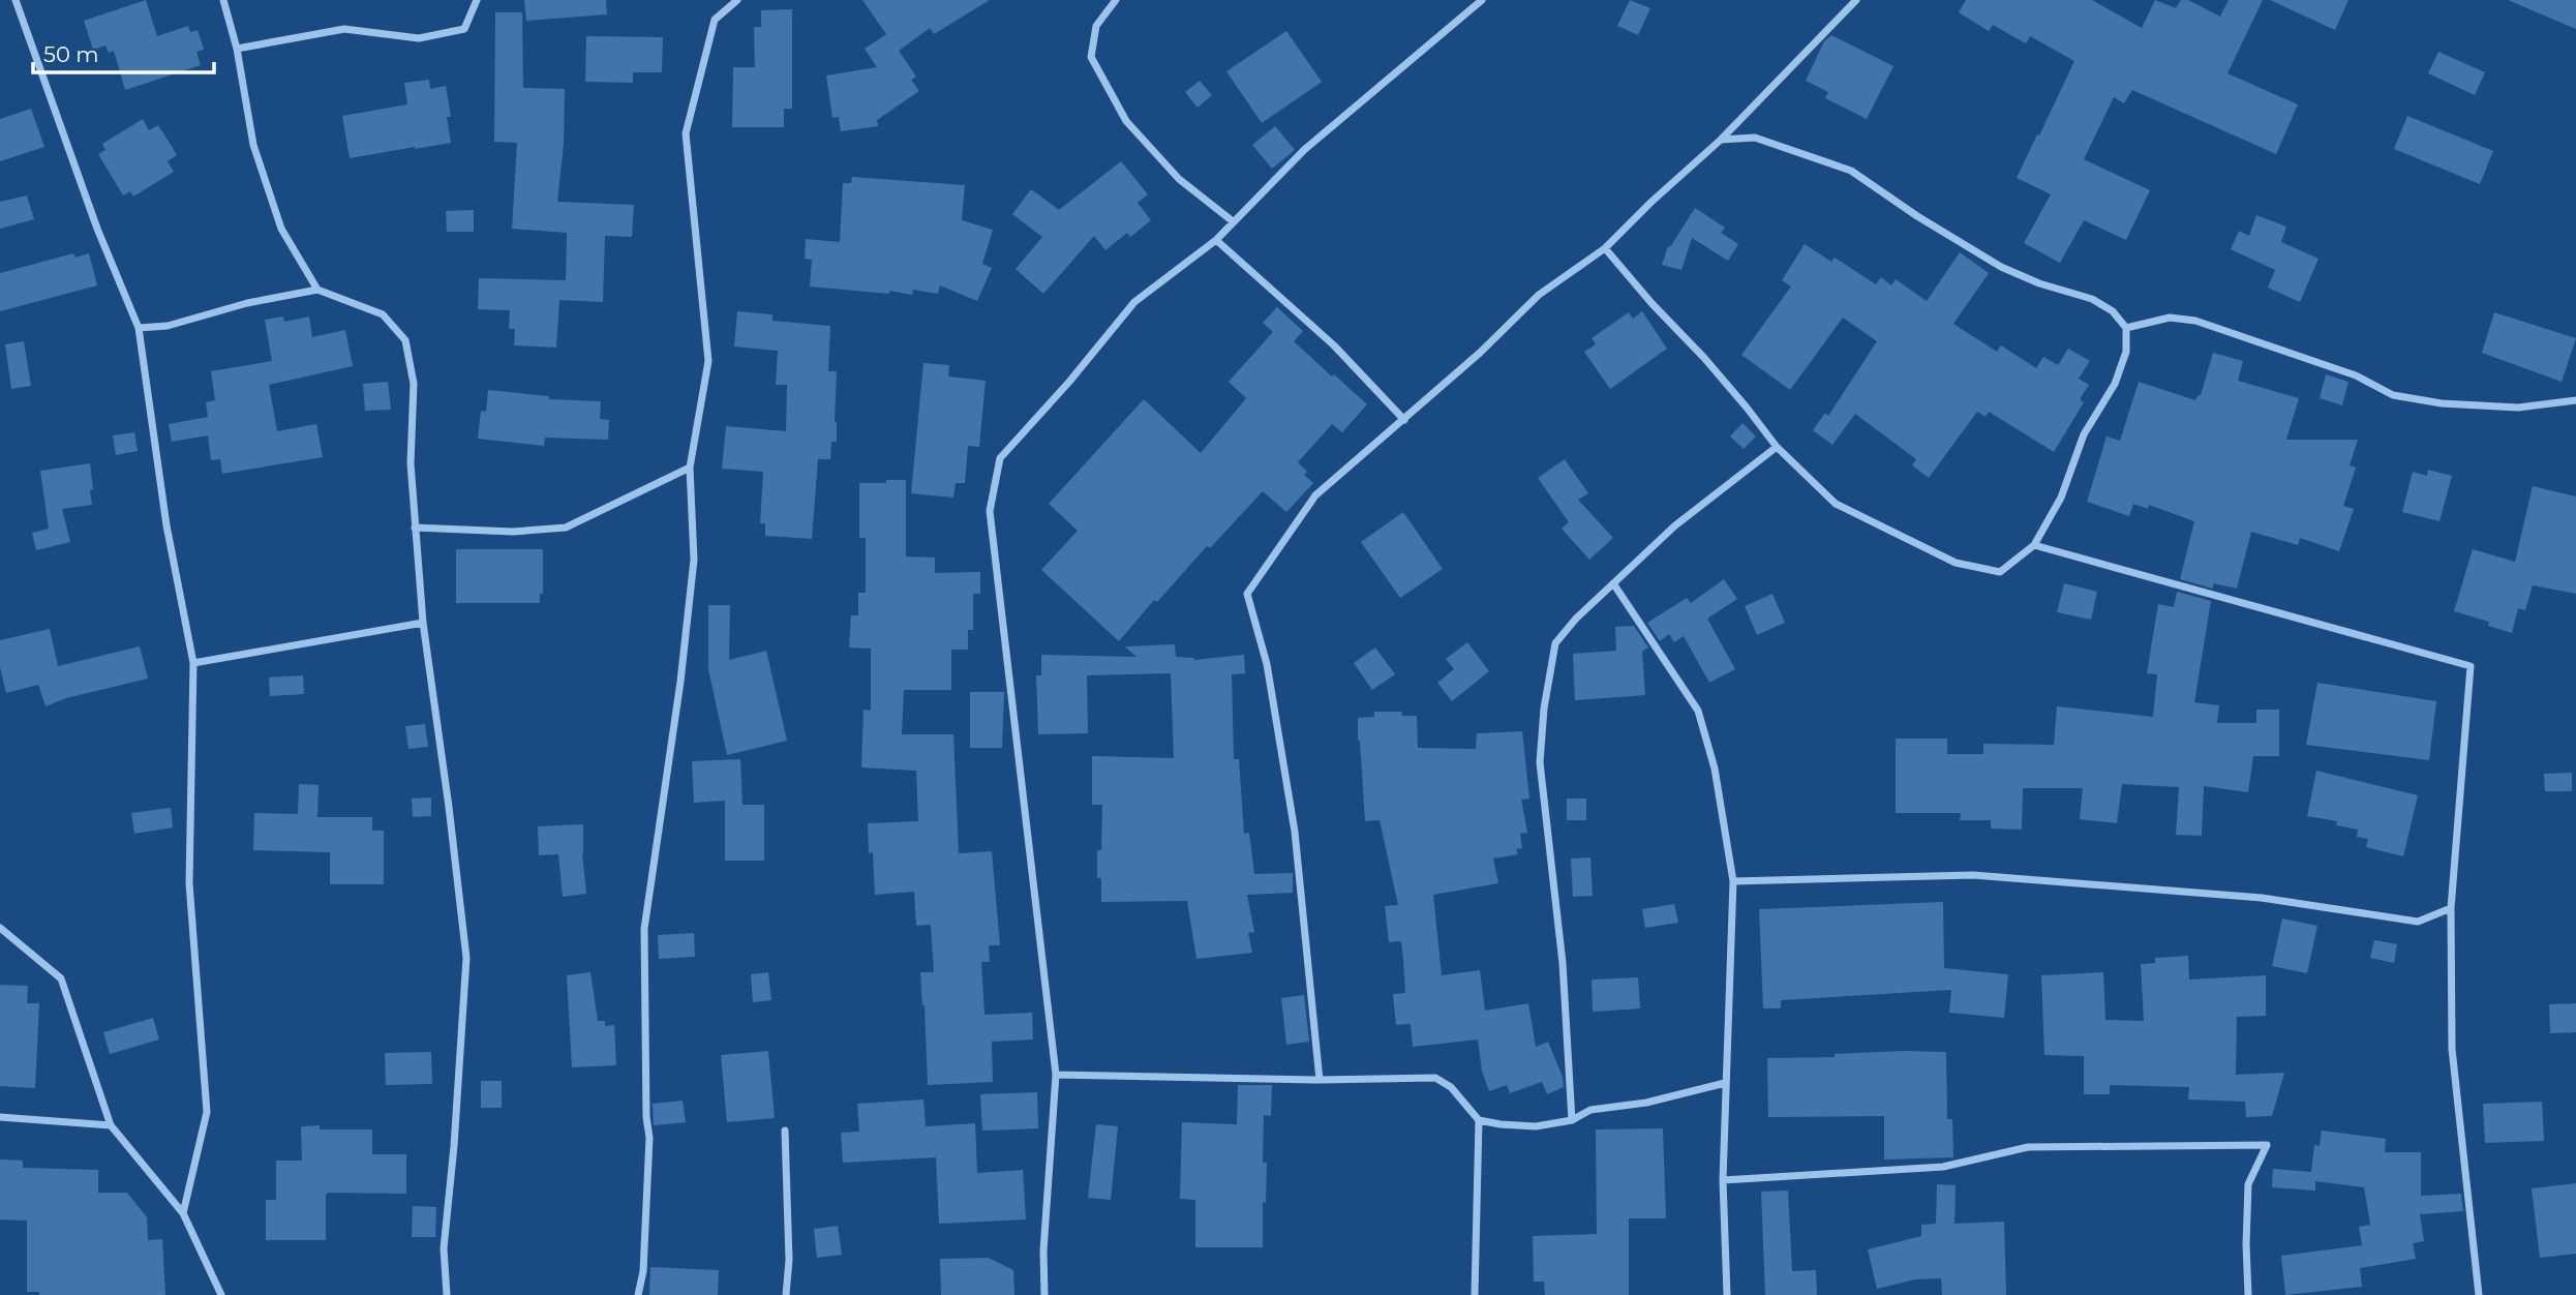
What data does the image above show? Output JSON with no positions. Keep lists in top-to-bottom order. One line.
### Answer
{"scale_bar":"50 m"}
